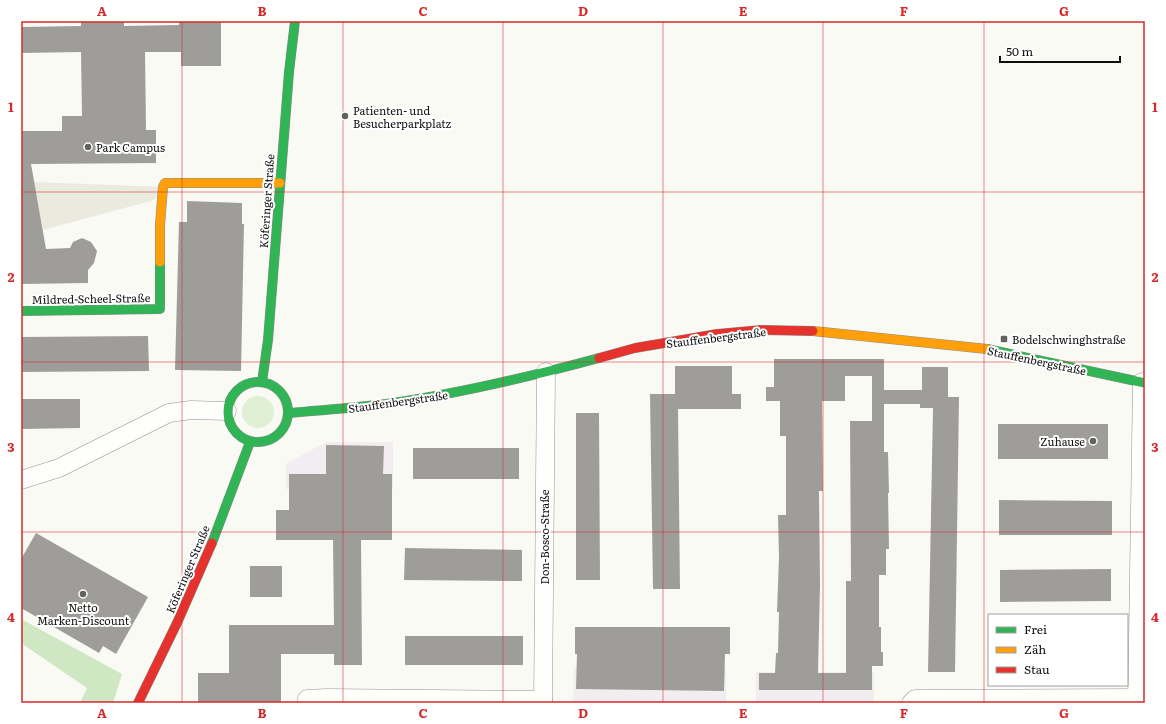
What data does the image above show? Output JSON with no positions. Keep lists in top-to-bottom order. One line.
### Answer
{"streets":{"street":["Köferinger Straße","Mildred-Scheel-Straße","Stauffenbergstraße","Don-Bosco-Straße"]},"crossings":[["Köferinger Straße","Mildred-Scheel-Straße"],["Köferinger Straße","Stauffenbergstraße"],["Stauffenbergstraße","Don-Bosco-Straße"]],"places":{"other":["Patienten- und Besucherparkplatz","Park Campus","Zuhause","Netto Marken-Discount"],"transit":["Bodelschwinghstraße"]},"legend":["Frei","Zäh","Stau"],"scale_bar":"50 m","grid":{"columns":["A","B","C","D","E","F","G"],"rows":["1","2","3","4"]}}
